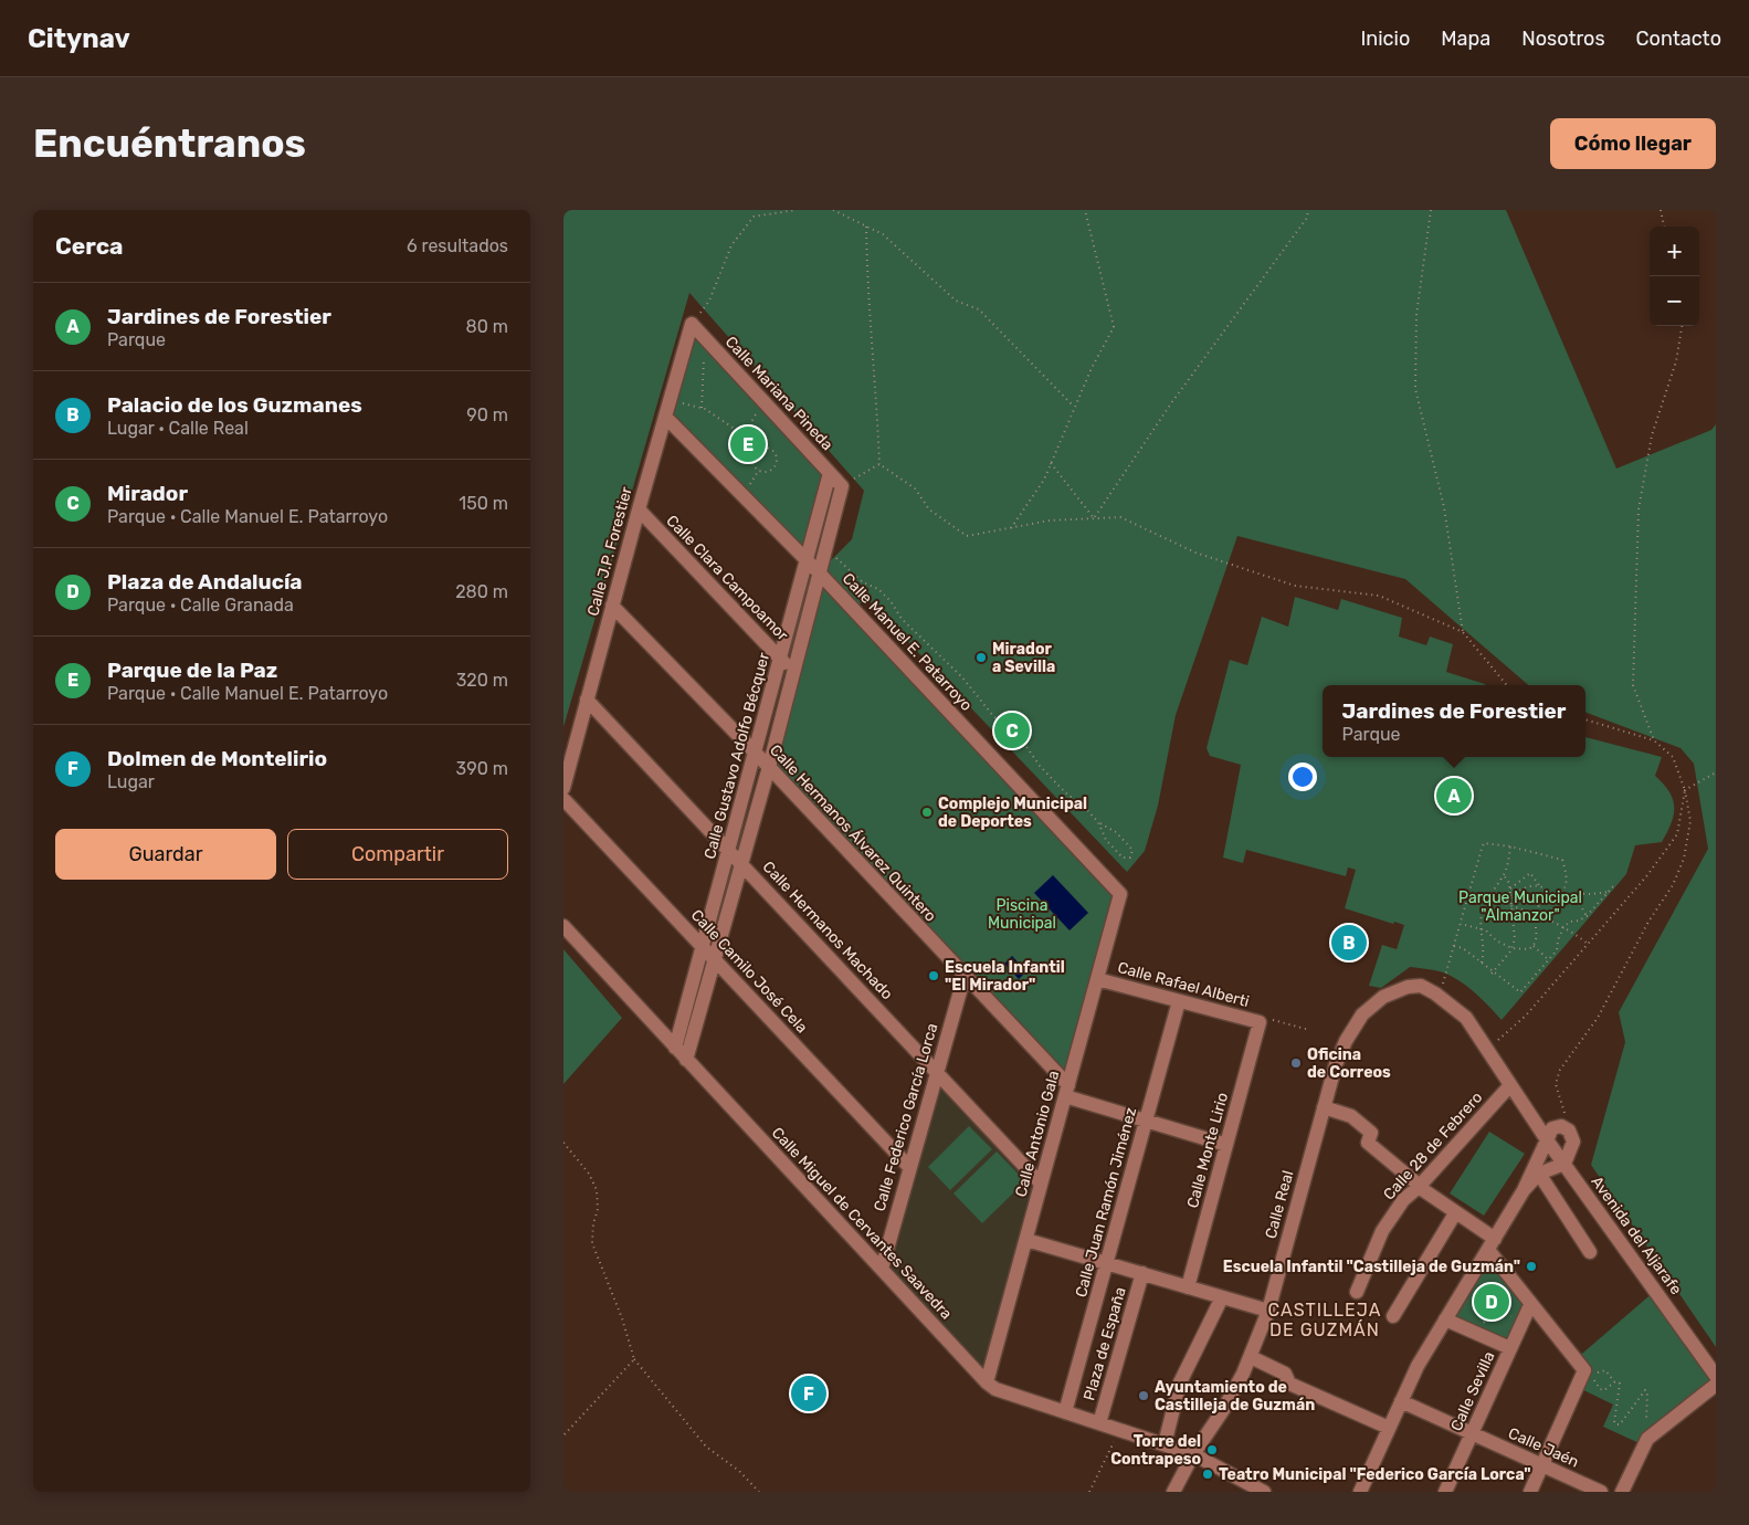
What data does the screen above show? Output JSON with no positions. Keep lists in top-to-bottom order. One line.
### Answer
{"streets":{"street":["Calle Mariana Pineda","Calle J.P. Forestier","Calle Clara Campoamor","Calle Manuel E. Patarroyo","Calle Gustavo Adolfo Bécquer","Calle Hermanos Álvarez Quintero","Calle Hermanos Machado","Calle Camilo José Cela","Calle Rafael Alberti","Calle Federico García Lorca","Calle Antonio Gala","Calle 28 de Febrero","Calle Monte Lirio","Calle Juan Ramón Jiménez","Calle Real","Calle Miguel de Cervantes Saavedra","Avenida del Aljarafe","Plaza de España","Calle Sevilla","Calle Jaén"]},"crossings":[["Calle Mariana Pineda","Calle J.P. Forestier"],["Calle Mariana Pineda","Calle Gustavo Adolfo Bécquer"],["Calle J.P. Forestier","Calle Clara Campoamor"],["Calle J.P. Forestier","Calle Manuel E. Patarroyo"],["Calle J.P. Forestier","Calle Hermanos Álvarez Quintero"],["Calle J.P. Forestier","Calle Hermanos Machado"],["Calle Clara Campoamor","Calle Gustavo Adolfo Bécquer"],["Calle Manuel E. Patarroyo","Calle Gustavo Adolfo Bécquer"],["Calle Manuel E. Patarroyo","Calle Antonio Gala"],["Calle Gustavo Adolfo Bécquer","Calle Hermanos Álvarez Quintero"],["Calle Gustavo Adolfo Bécquer","Calle Hermanos Machado"],["Calle Gustavo Adolfo Bécquer","Calle Camilo José Cela"],["Calle Gustavo Adolfo Bécquer","Calle Miguel de Cervantes Saavedra"],["Calle Hermanos Álvarez Quintero","Calle Federico García Lorca"],["Calle Hermanos Álvarez Quintero","Calle Antonio Gala"],["Calle Hermanos Machado","Calle Federico García Lorca"],["Calle Hermanos Machado","Calle Antonio Gala"],["Calle Camilo José Cela","Calle Federico García Lorca"],["Calle Rafael Alberti","Calle Antonio Gala"],["Calle Rafael Alberti","Calle Monte Lirio"],["Calle Rafael Alberti","Calle Juan Ramón Jiménez"],["Calle Federico García Lorca","Calle Miguel de Cervantes Saavedra"],["Calle Antonio Gala","Calle Miguel de Cervantes Saavedra"],["Calle 28 de Febrero","Avenida del Aljarafe"],["Calle Juan Ramón Jiménez","Calle Miguel de Cervantes Saavedra"],["Calle Real","Calle Miguel de Cervantes Saavedra"],["Calle Real","Avenida del Aljarafe"],["Calle Miguel de Cervantes Saavedra","Plaza de España"],["Calle Sevilla","Calle Jaén"]],"districts":["CASTILLEJA DE GUZMÁN"],"parks":["Parque Municipal \"Almanzor\"","Piscina Municipal"],"places":["Mirador a Sevilla","Complejo Municipal de Deportes","Escuela Infantil \"El Mirador\"","Oficina de Correos","Escuela Infantil \"Castilleja de Guzmán\"","Ayuntamiento de Castilleja de Guzmán","Torre del Contrapeso","Teatro Municipal \"Federico García Lorca\""],"page":{"header":"Citynav","nav":["Inicio","Mapa","Nosotros","Contacto"],"buttons":["Cómo llegar",["Guardar","Compartir"]],"title":"Encuéntranos","heading":["Cerca","6 resultados"],"map_buttons":["+","−"],"list":[{"mark":"A","name":"Jardines de Forestier","note":"Parque","value":"80 m"},{"mark":"B","name":"Palacio de los Guzmanes","note":"Lugar · Calle Real","value":"90 m"},{"mark":"C","name":"Mirador","note":"Parque · Calle Manuel E. Patarroyo","value":"150 m"},{"mark":"D","name":"Plaza de Andalucía","note":"Parque · Calle Granada","value":"280 m"},{"mark":"E","name":"Parque de la Paz","note":"Parque · Calle Manuel E. Patarroyo","value":"320 m"},{"mark":"F","name":"Dolmen de Montelirio","note":"Lugar","value":"390 m"}],"pins":["E","C","A","B","D","F"],"popup":["Jardines de Forestier","Parque"]}}
